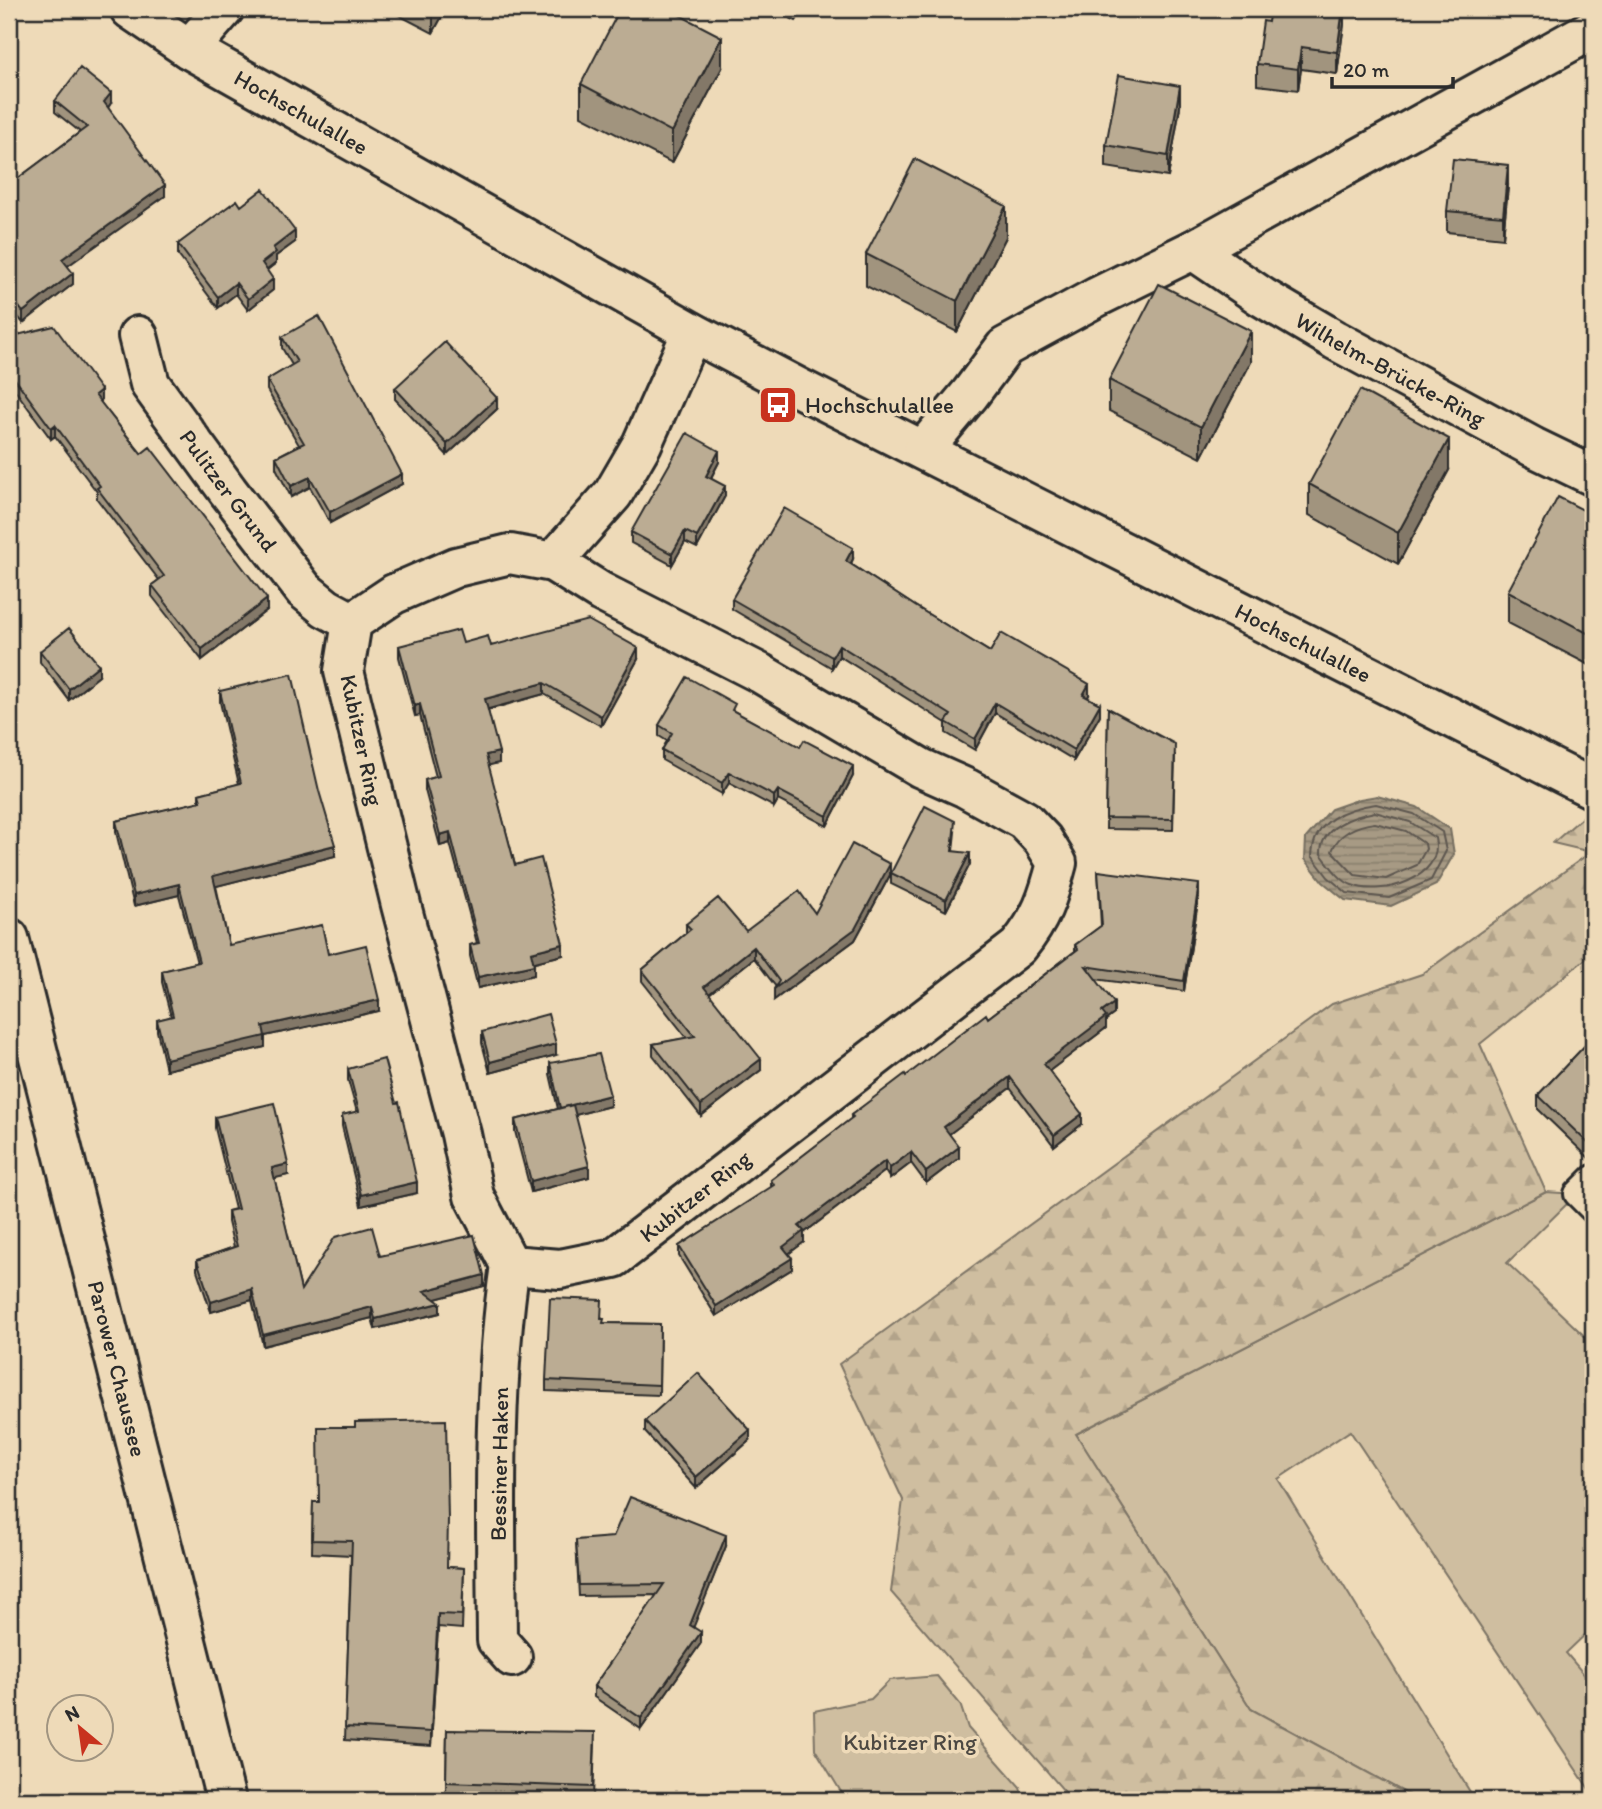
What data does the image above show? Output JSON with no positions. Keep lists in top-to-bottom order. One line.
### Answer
{"streets":{"street":["Hochschulallee","Wilhelm-Brücke-Ring","Pulitzer Grund","Kubitzer Ring","Parower Chaussee","Bessiner Haken"]},"crossings":[["Pulitzer Grund","Kubitzer Ring"],["Kubitzer Ring","Bessiner Haken"]],"parks":["Kubitzer Ring"],"places":{"bus stop":["Hochschulallee"]},"scale_bar":"20 m","north":"top left"}
